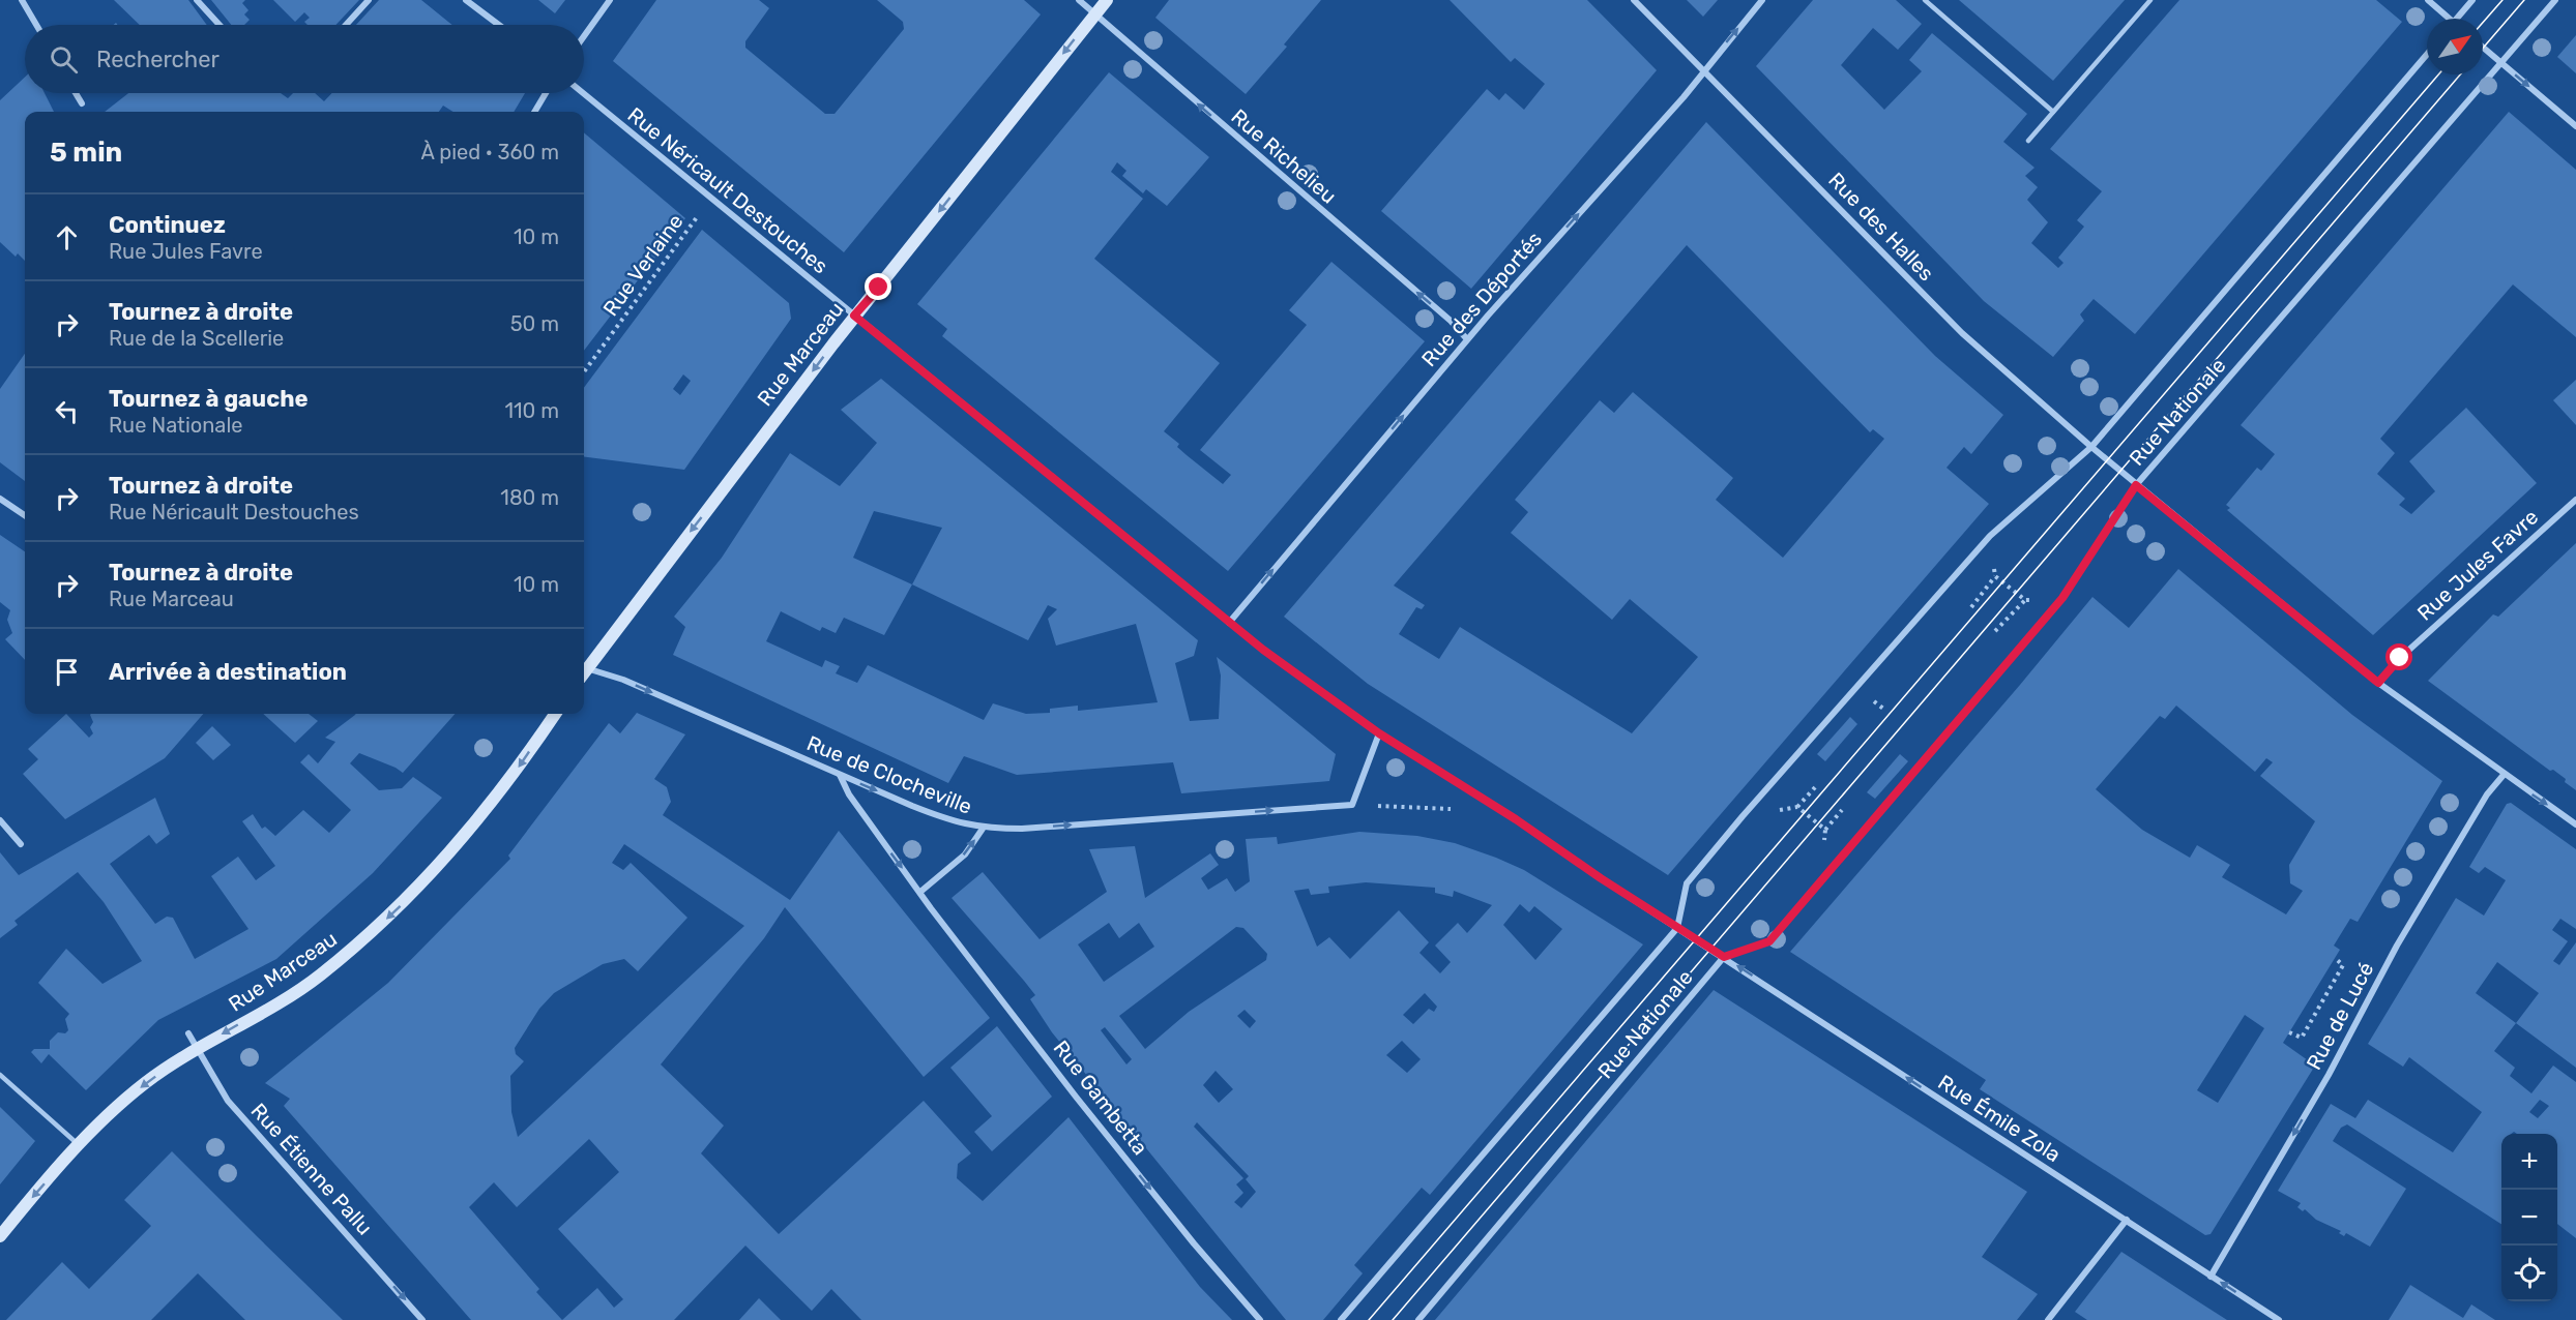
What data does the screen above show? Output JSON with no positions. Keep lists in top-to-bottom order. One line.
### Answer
{"streets":{"street":["Rue Richelieu","Rue Néricault Destouches","Rue des Halles","Rue des Déportés","Rue Marceau","Rue Nationale","Rue Jules Favre","Rue de Clocheville","Rue de Lucé","Rue Gambetta","Rue Émile Zola","Rue Étienne Pallu"],"path":["Rue Verlaine"]},"crossings":[["Rue Richelieu","Rue des Déportés"],["Rue Richelieu","Rue Marceau"],["Rue Néricault Destouches","Rue Verlaine"],["Rue Néricault Destouches","Rue des Déportés"],["Rue Néricault Destouches","Rue Marceau"],["Rue Néricault Destouches","Rue Nationale"],["Rue Néricault Destouches","Rue Émile Zola"],["Rue des Halles","Rue des Déportés"],["Rue des Halles","Rue Nationale"],["Rue des Halles","Rue Jules Favre"],["Rue des Halles","Rue de Lucé"],["Rue Marceau","Rue Étienne Pallu"],["Rue Nationale","Rue Émile Zola"],["Rue de Clocheville","Rue Gambetta"],["Rue de Lucé","Rue Émile Zola"]],"one_way":["Rue Richelieu","Rue des Déportés","Rue Marceau","Rue de Clocheville","Rue de Lucé","Rue Gambetta","Rue Émile Zola","Rue Étienne Pallu"],"north":"top right","page":{"search":"Rechercher","heading":["5 min","À pied · 360 m"],"list":[["Continuez","Rue Jules Favre","10 m"],["Tournez à droite","Rue de la Scellerie","50 m"],["Tournez à gauche","Rue Nationale","110 m"],["Tournez à droite","Rue Néricault Destouches","180 m"],["Tournez à droite","Rue Marceau","10 m"],"Arrivée à destination"],"map_buttons":["+","−"]}}
